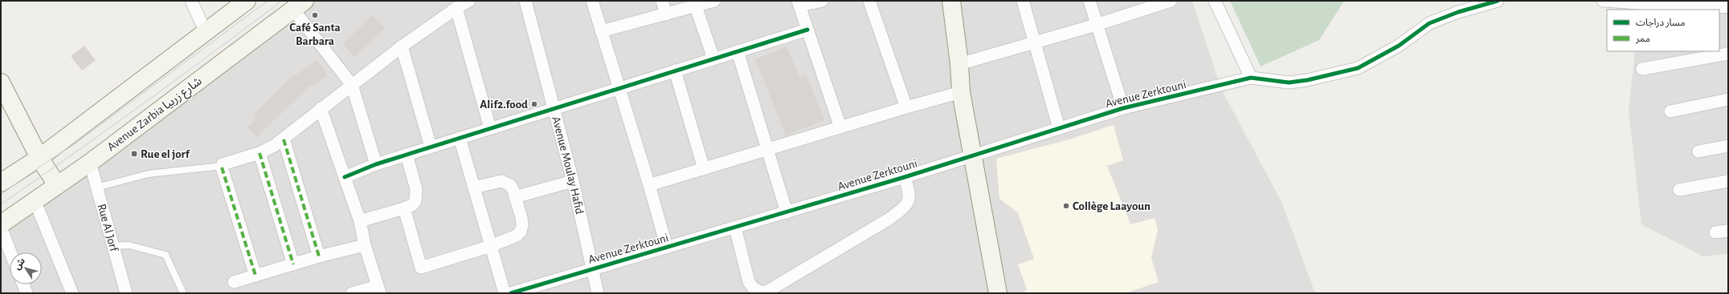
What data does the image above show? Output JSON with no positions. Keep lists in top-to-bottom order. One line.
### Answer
{"streets":{"main road":["Avenue Zarbia شارع زربيا"],"street":["Avenue Zerktouni","Avenue Moulay Hafid","Rue Al Jorf"]},"crossings":[["Avenue Zerktouni","Avenue Moulay Hafid"],["Avenue Zarbia شارع زربيا","Rue Al Jorf"]],"places":{"other":["Café Santa Barbara","Alif2.food","Collège Laayoun"],"transit":["Rue el jorf"]},"legend":["مسار دراجات","ممر"],"north":"top left"}
